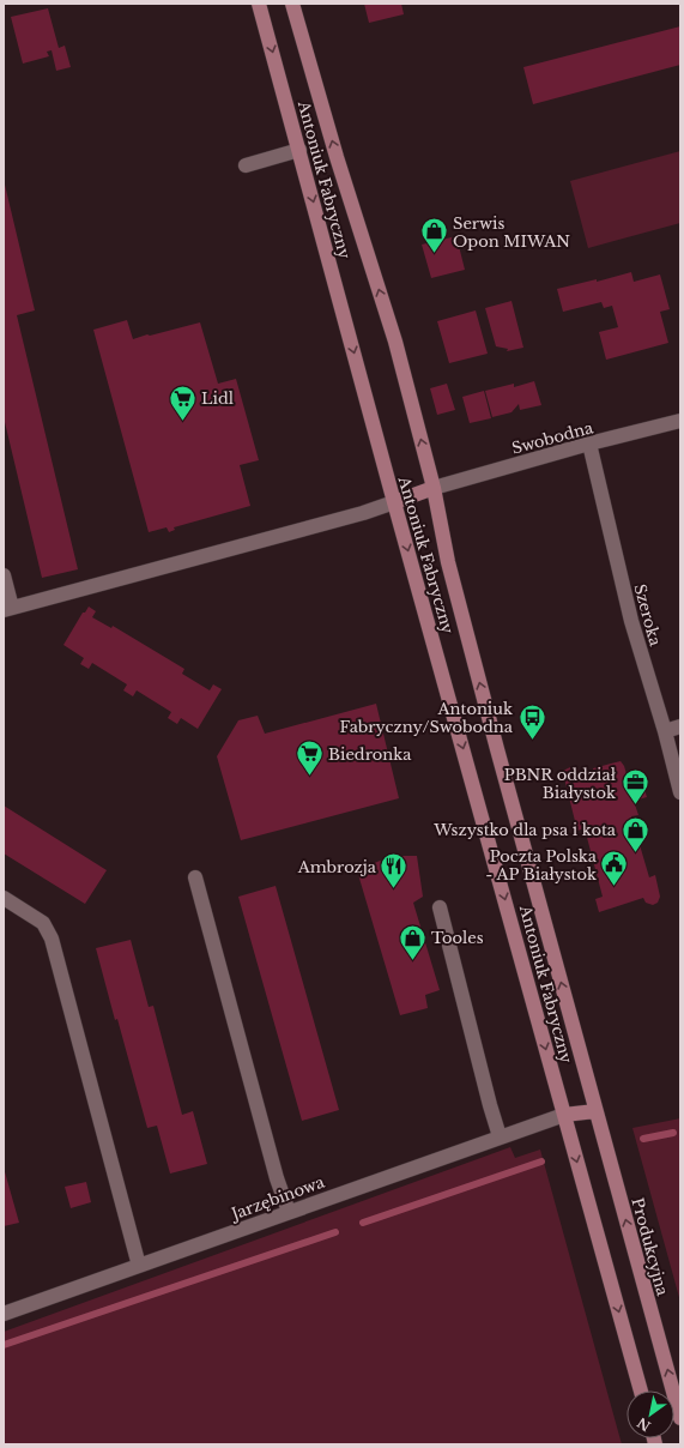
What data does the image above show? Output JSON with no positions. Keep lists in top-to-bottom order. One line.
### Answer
{"streets":{"main road":["Antoniuk Fabryczny","Produkcyjna"],"street":["Swobodna","Szeroka","Jarzębinowa"]},"crossings":[["Antoniuk Fabryczny","Swobodna"],["Antoniuk Fabryczny","Jarzębinowa"],["Antoniuk Fabryczny","Produkcyjna"],["Swobodna","Szeroka"]],"places":{"shop":["Serwis Opon MIWAN","Wszystko dla psa i kota","Tooles"],"supermarket":["Lidl","Biedronka"],"bus stop":["Antoniuk Fabryczny/Swobodna"],"office":["PBNR oddział Białystok"],"public building":["Poczta Polska - AP Białystok"],"restaurant":["Ambrozja"]},"north":"bottom left"}
